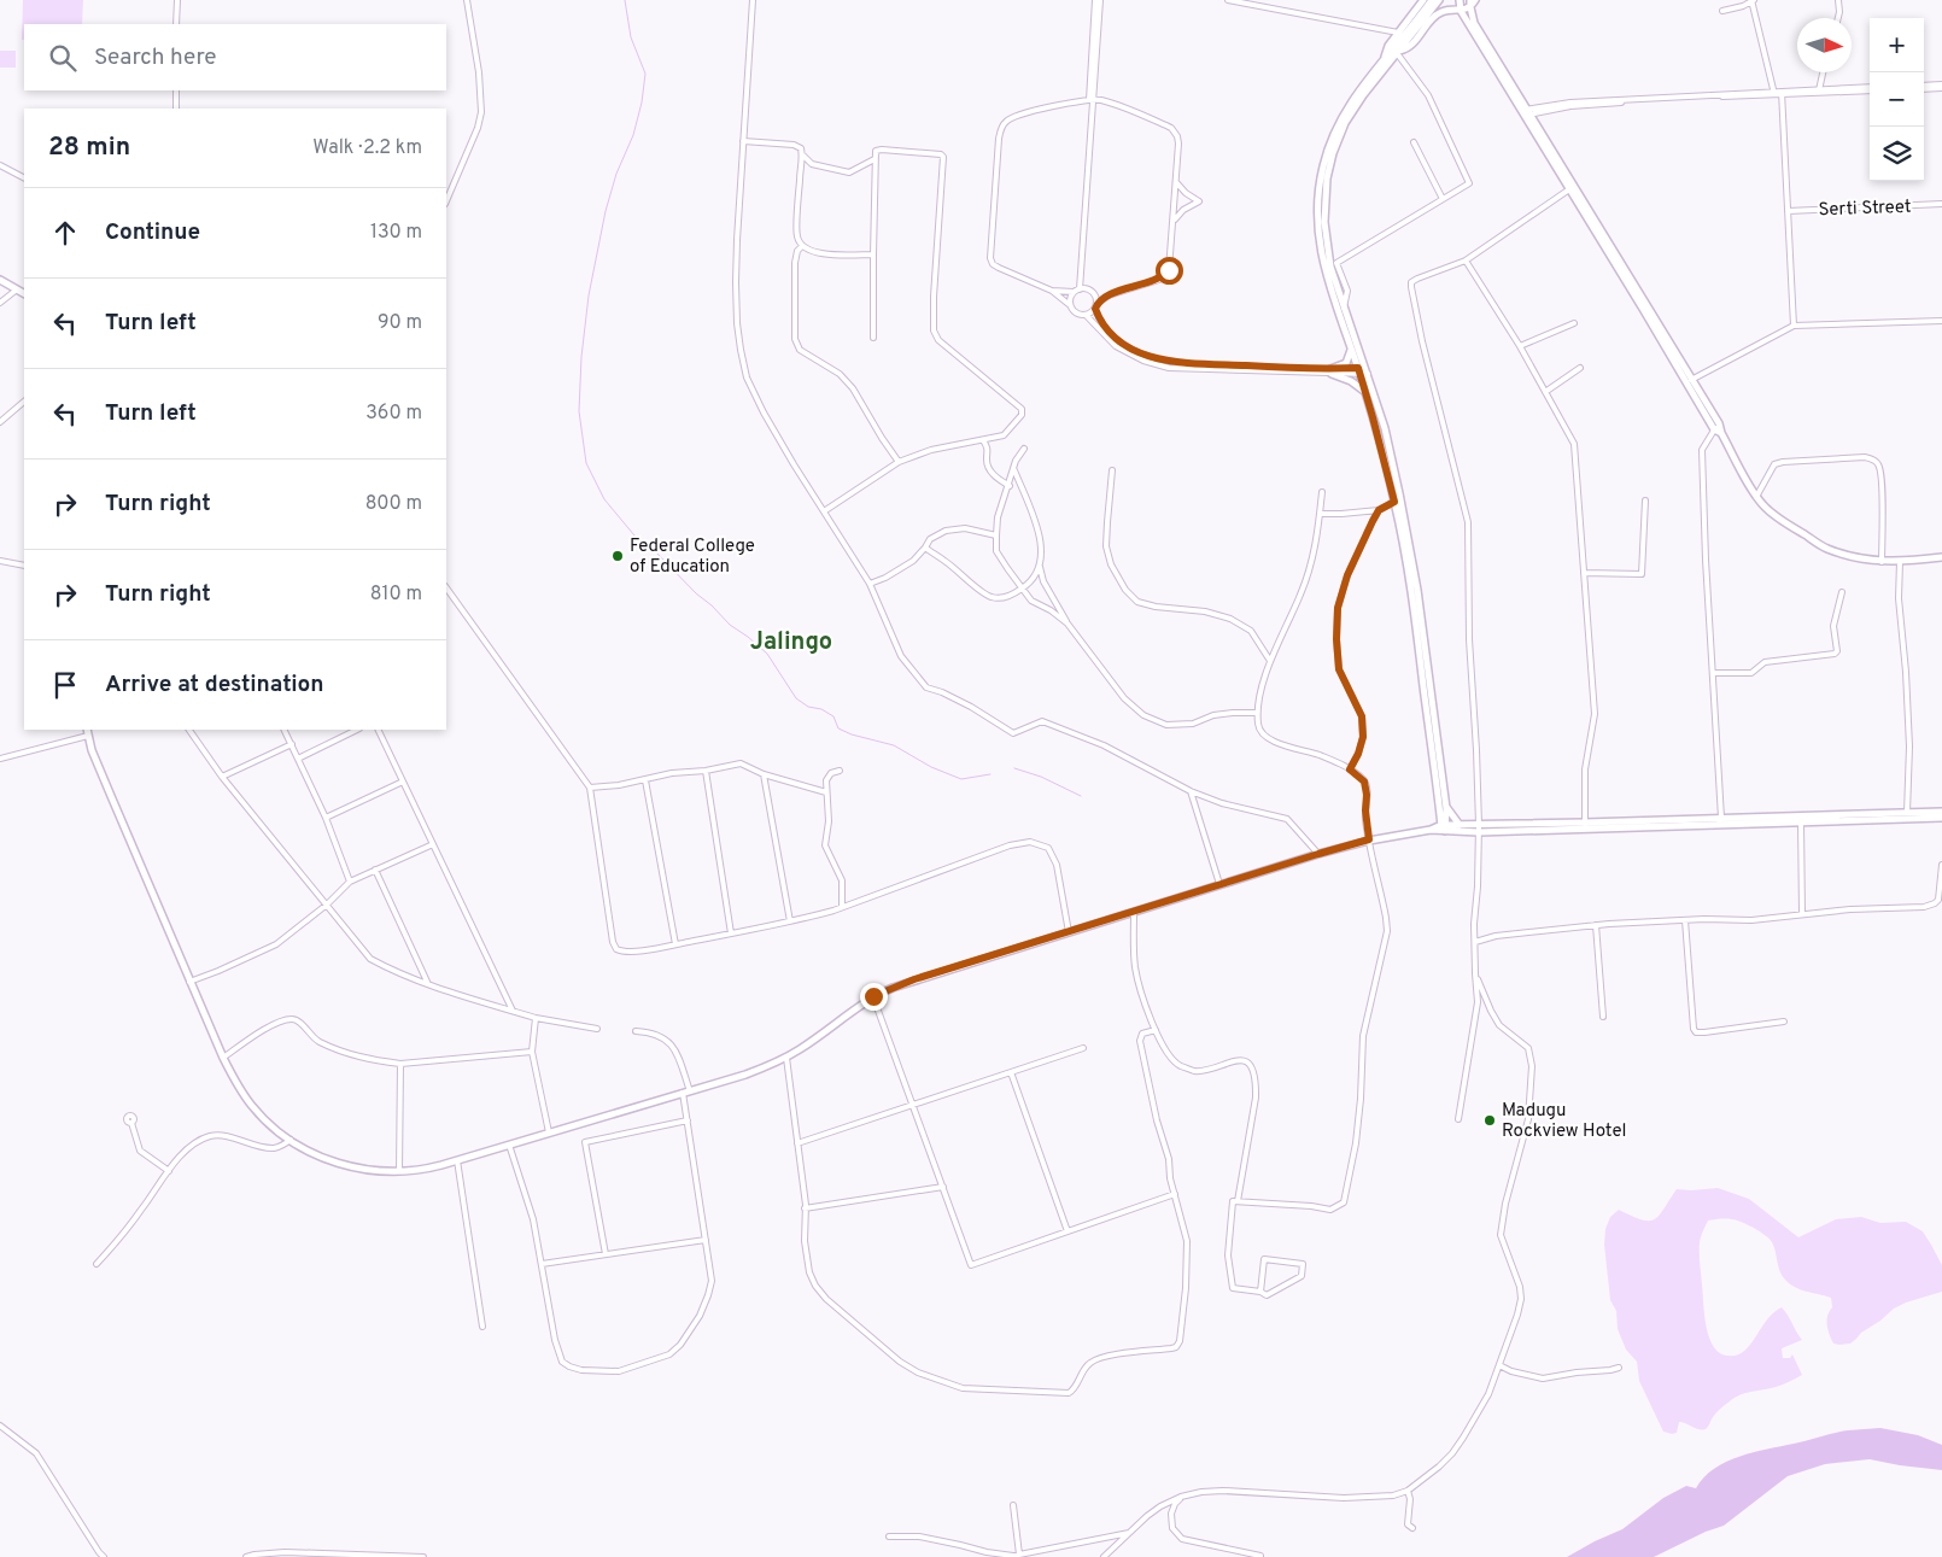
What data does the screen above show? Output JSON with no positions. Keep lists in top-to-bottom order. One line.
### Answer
{"streets":{"street":["Serti Street"]},"districts":["Jalingo"],"places":["Federal College of Education","Madugu Rockview Hotel"],"north":"right","page":{"map_buttons":["+","−"],"search":"Search here","heading":["28 min","Walk · 2.2 km"],"list":[["Continue","130 m"],["Turn left","90 m"],["Turn left","360 m"],["Turn right","800 m"],["Turn right","810 m"],"Arrive at destination"]}}
